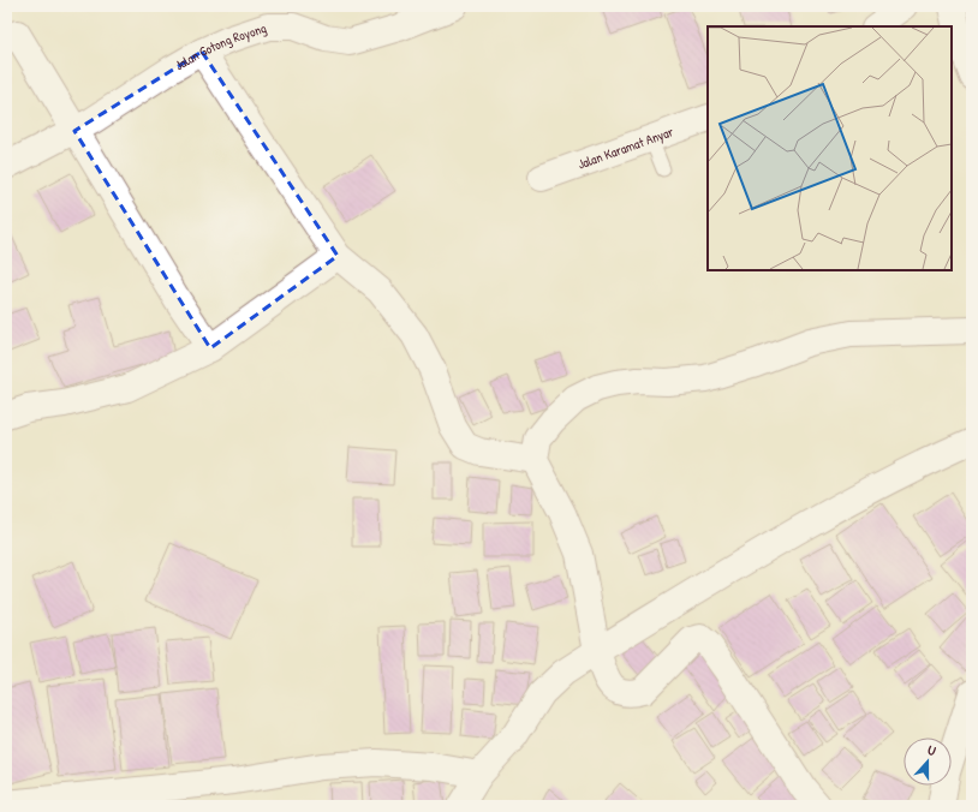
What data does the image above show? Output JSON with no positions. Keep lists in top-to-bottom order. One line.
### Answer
{"streets":{"street":["Jalan Gotong Royong","Jalan Karamat Anyar"]},"north":"top"}
